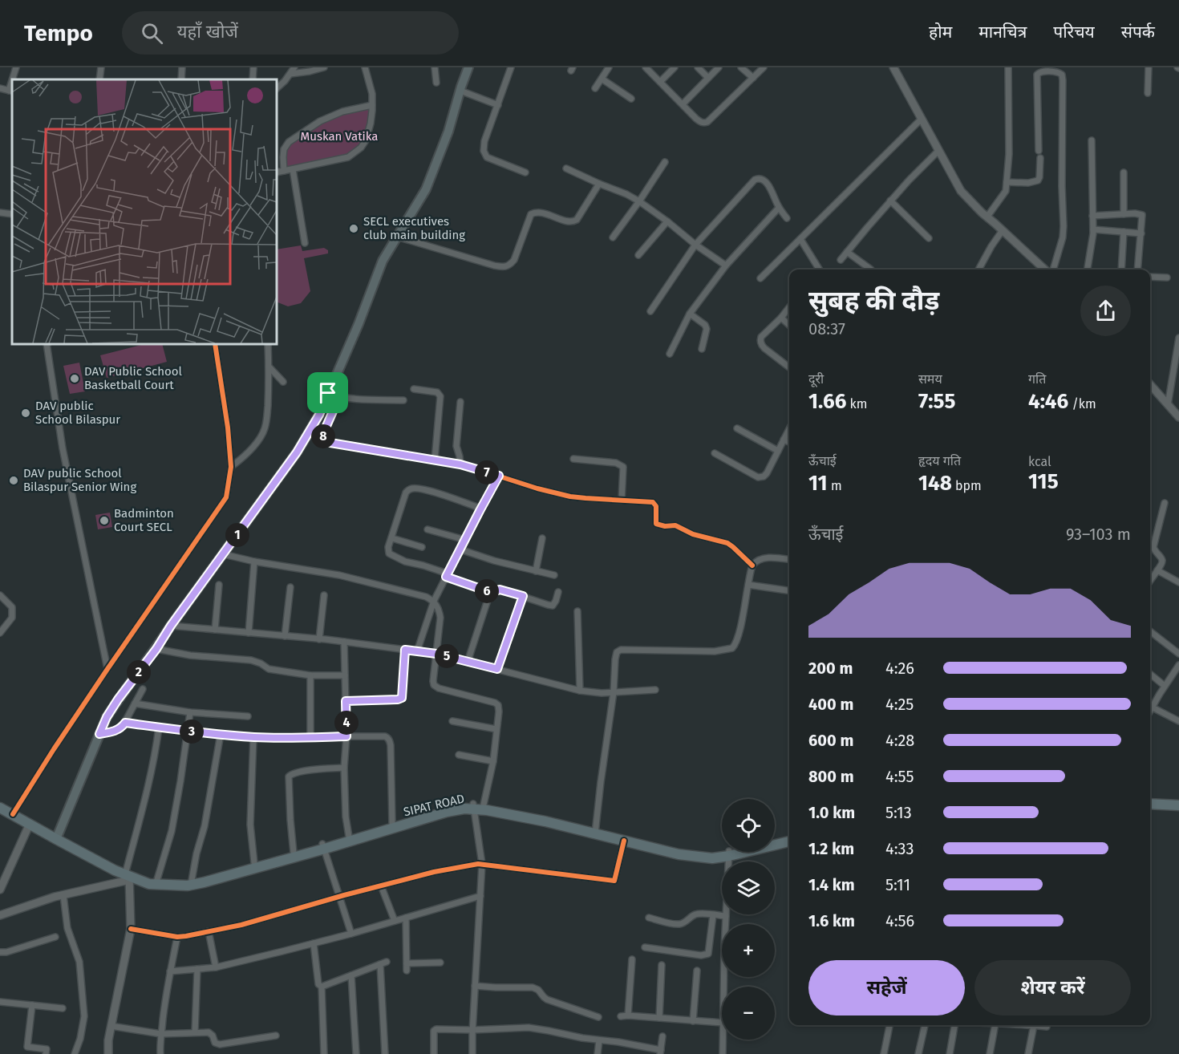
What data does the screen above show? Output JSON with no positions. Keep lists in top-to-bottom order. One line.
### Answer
{"streets":{"highway":["SIPAT ROAD"]},"parks":["Muskan Vatika"],"places":["SECL executives club main building","DAV Public School Basketball Court","DAV public School Bilaspur","DAV public School Bilaspur Senior Wing","Badminton Court SECL"],"page":{"header":"Tempo","search":"यहाँ खोजें","nav":["होम","मानचित्र","परिचय","संपर्क"],"heading":["सुबह की दौड़","08:37"],"stats":[["दूरी","1.66 km"],["समय","7:55"],["गति","4:46 /km"],["ऊँचाई","11 m"],["हृदय गति","148 bpm"],["kcal","115"]],"pins":["8","7","1","6","5","2","4","3"],"chart":["ऊँचाई","93–103 m"],"list":[{"name":"200 m","note":"4:26"},{"name":"400 m","note":"4:25"},{"name":"600 m","note":"4:28"},{"name":"800 m","note":"4:55"},{"name":"1.0 km","note":"5:13"},{"name":"1.2 km","note":"4:33"},{"name":"1.4 km","note":"5:11"},{"name":"1.6 km","note":"4:56"}],"map_buttons":["+","−"],"buttons":["सहेजें","शेयर करें"]}}
